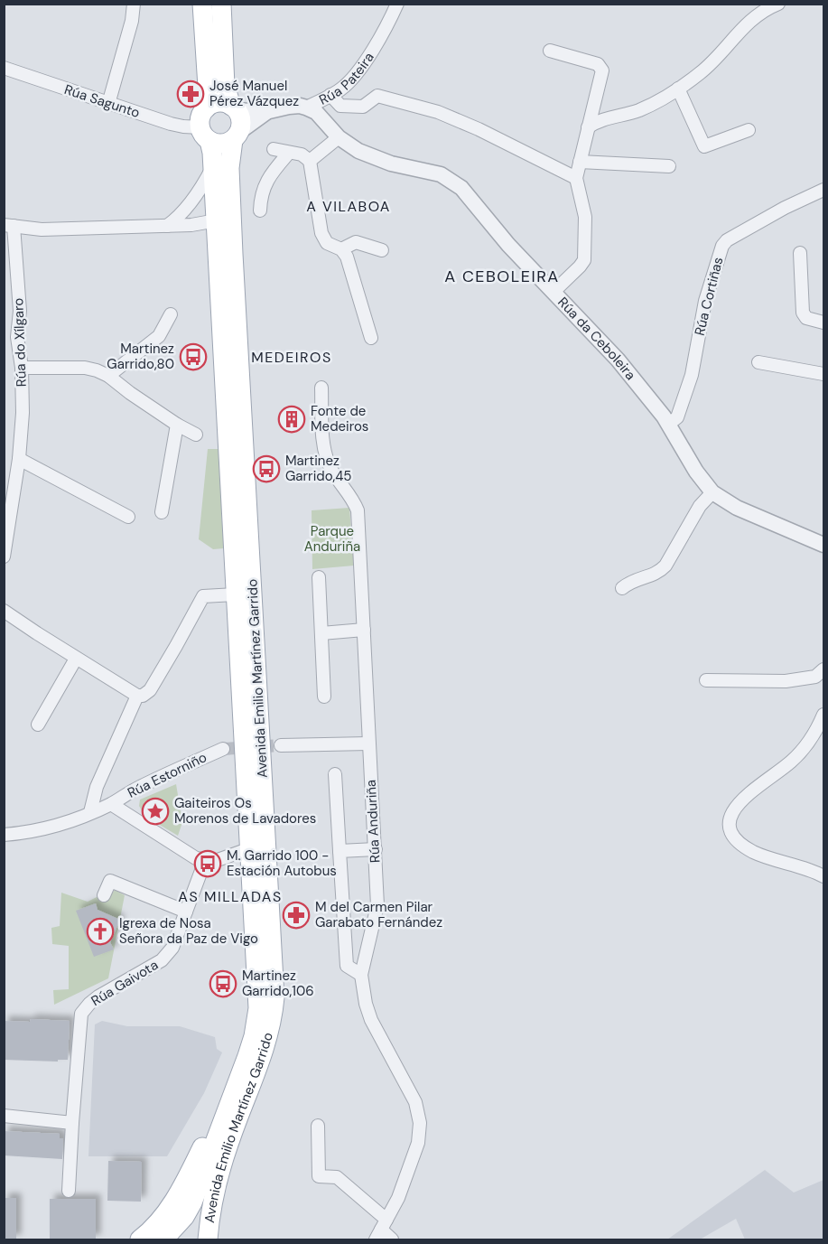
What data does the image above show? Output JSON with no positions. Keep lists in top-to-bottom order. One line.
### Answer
{"streets":{"main road":["Avenida Emilio Martínez Garrido"],"street":["Rúa Pateira","Rúa Sagunto","Rúa Cortiñas","Rúa da Ceboleira","Rúa do Xílgaro","Rúa Estorniño","Rúa Anduriña","Rúa Gaivota"]},"crossings":[["Rúa Pateira","Rúa Sagunto"],["Rúa Pateira","Rúa da Ceboleira"],["Rúa Pateira","Avenida Emilio Martínez Garrido"],["Rúa Sagunto","Avenida Emilio Martínez Garrido"],["Rúa Cortiñas","Rúa da Ceboleira"],["Rúa Estorniño","Rúa Gaivota"]],"districts":["A VILABOA","A CEBOLEIRA","MEDEIROS","AS MILLADAS"],"parks":["Parque Anduriña"],"places":{"pharmacy":["José Manuel Pérez Vázquez","M del Carmen Pilar Garabato Fernández"],"bus stop":["Martinez Garrido,80","Martinez Garrido,45","M. Garrido 100 - Estación Autobus","Martinez Garrido,106"],"building":["Fonte de Medeiros"],"place":["Gaiteiros Os Morenos de Lavadores"],"church":["Igrexa de Nosa Señora da Paz de Vigo"]}}
